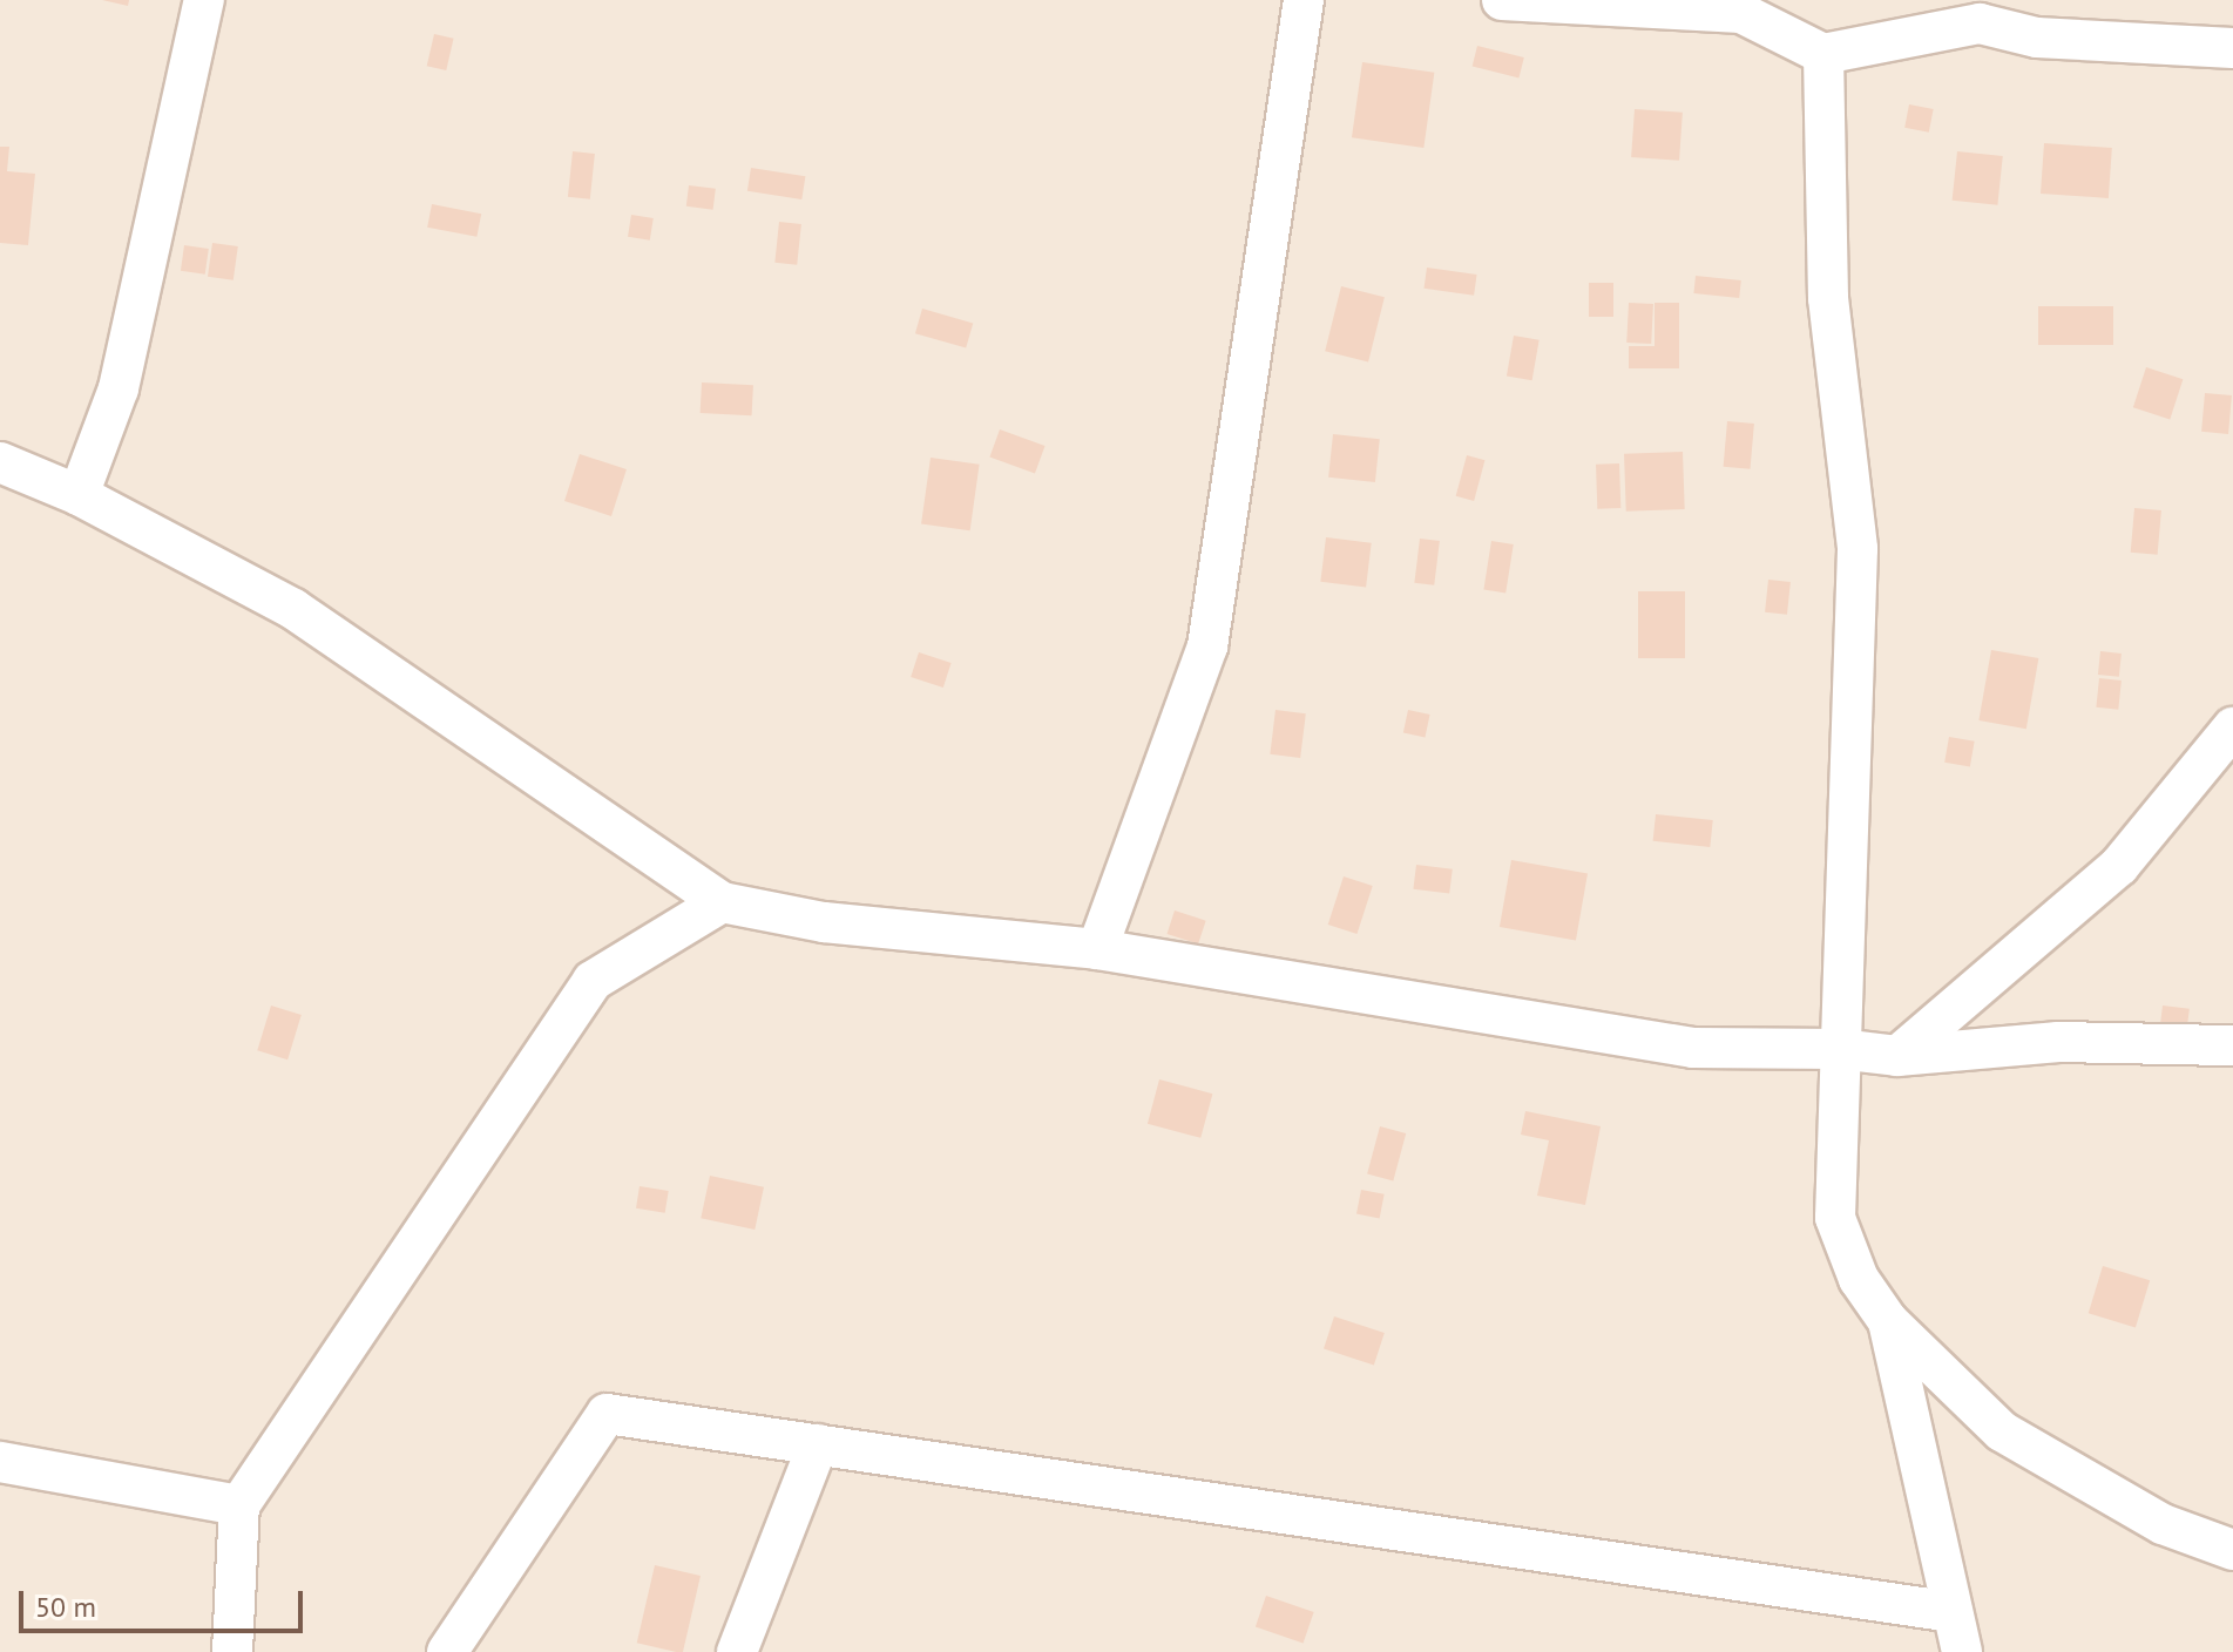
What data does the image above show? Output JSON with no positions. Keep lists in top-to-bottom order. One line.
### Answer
{"scale_bar":"50 m"}
